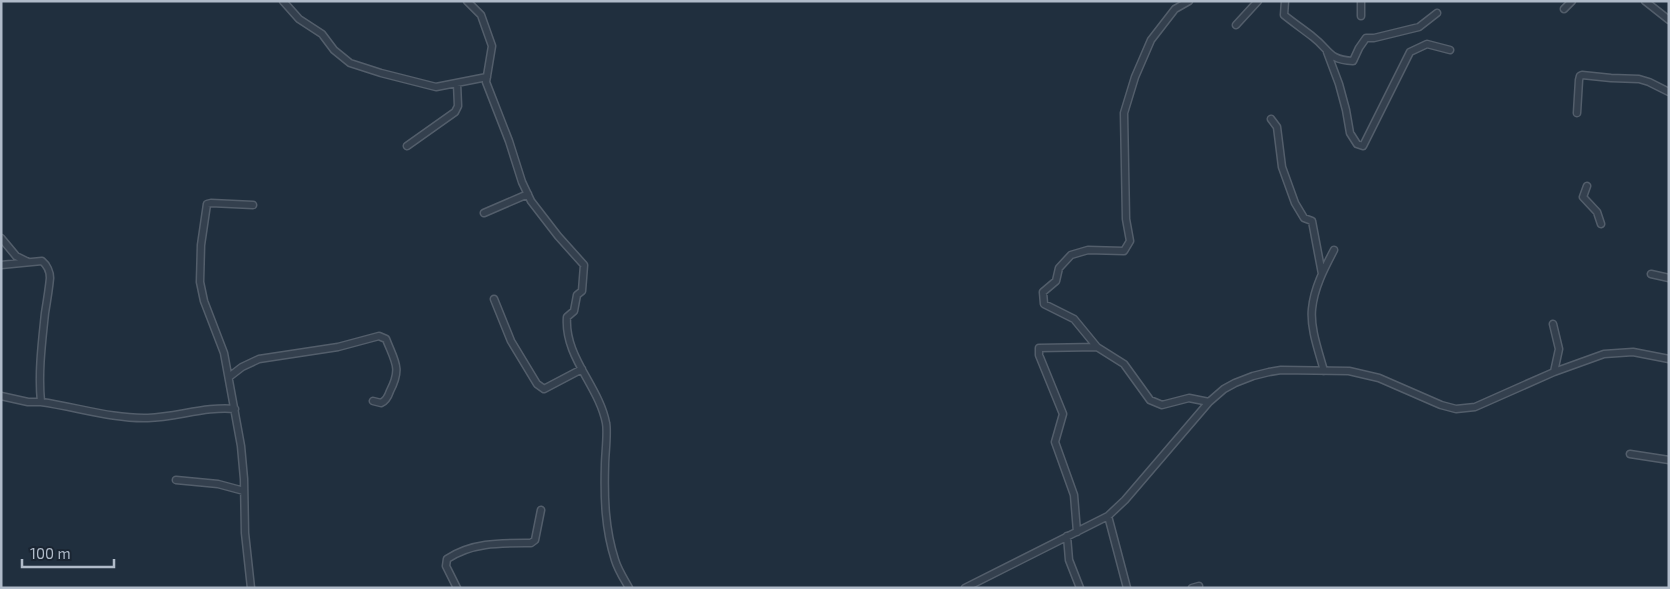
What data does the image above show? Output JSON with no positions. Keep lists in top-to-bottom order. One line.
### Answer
{"scale_bar":"100 m"}
